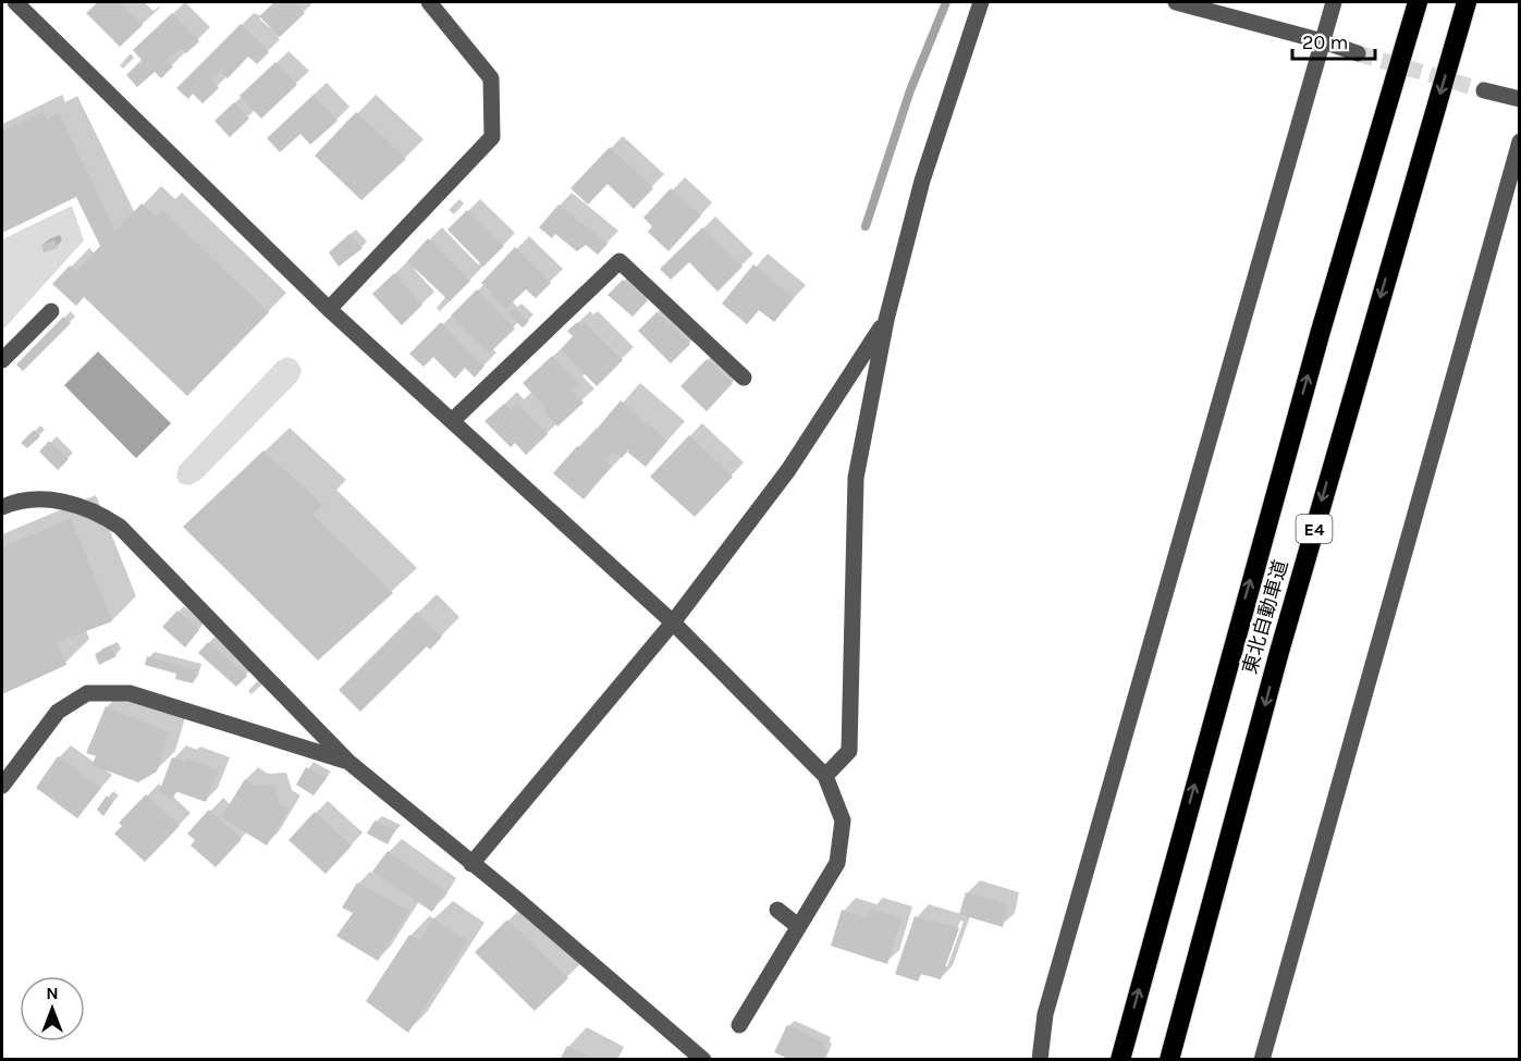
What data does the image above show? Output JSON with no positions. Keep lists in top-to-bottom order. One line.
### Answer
{"streets":{"highway":["E4","東北自動車道"]},"scale_bar":"20 m","north":"top"}
